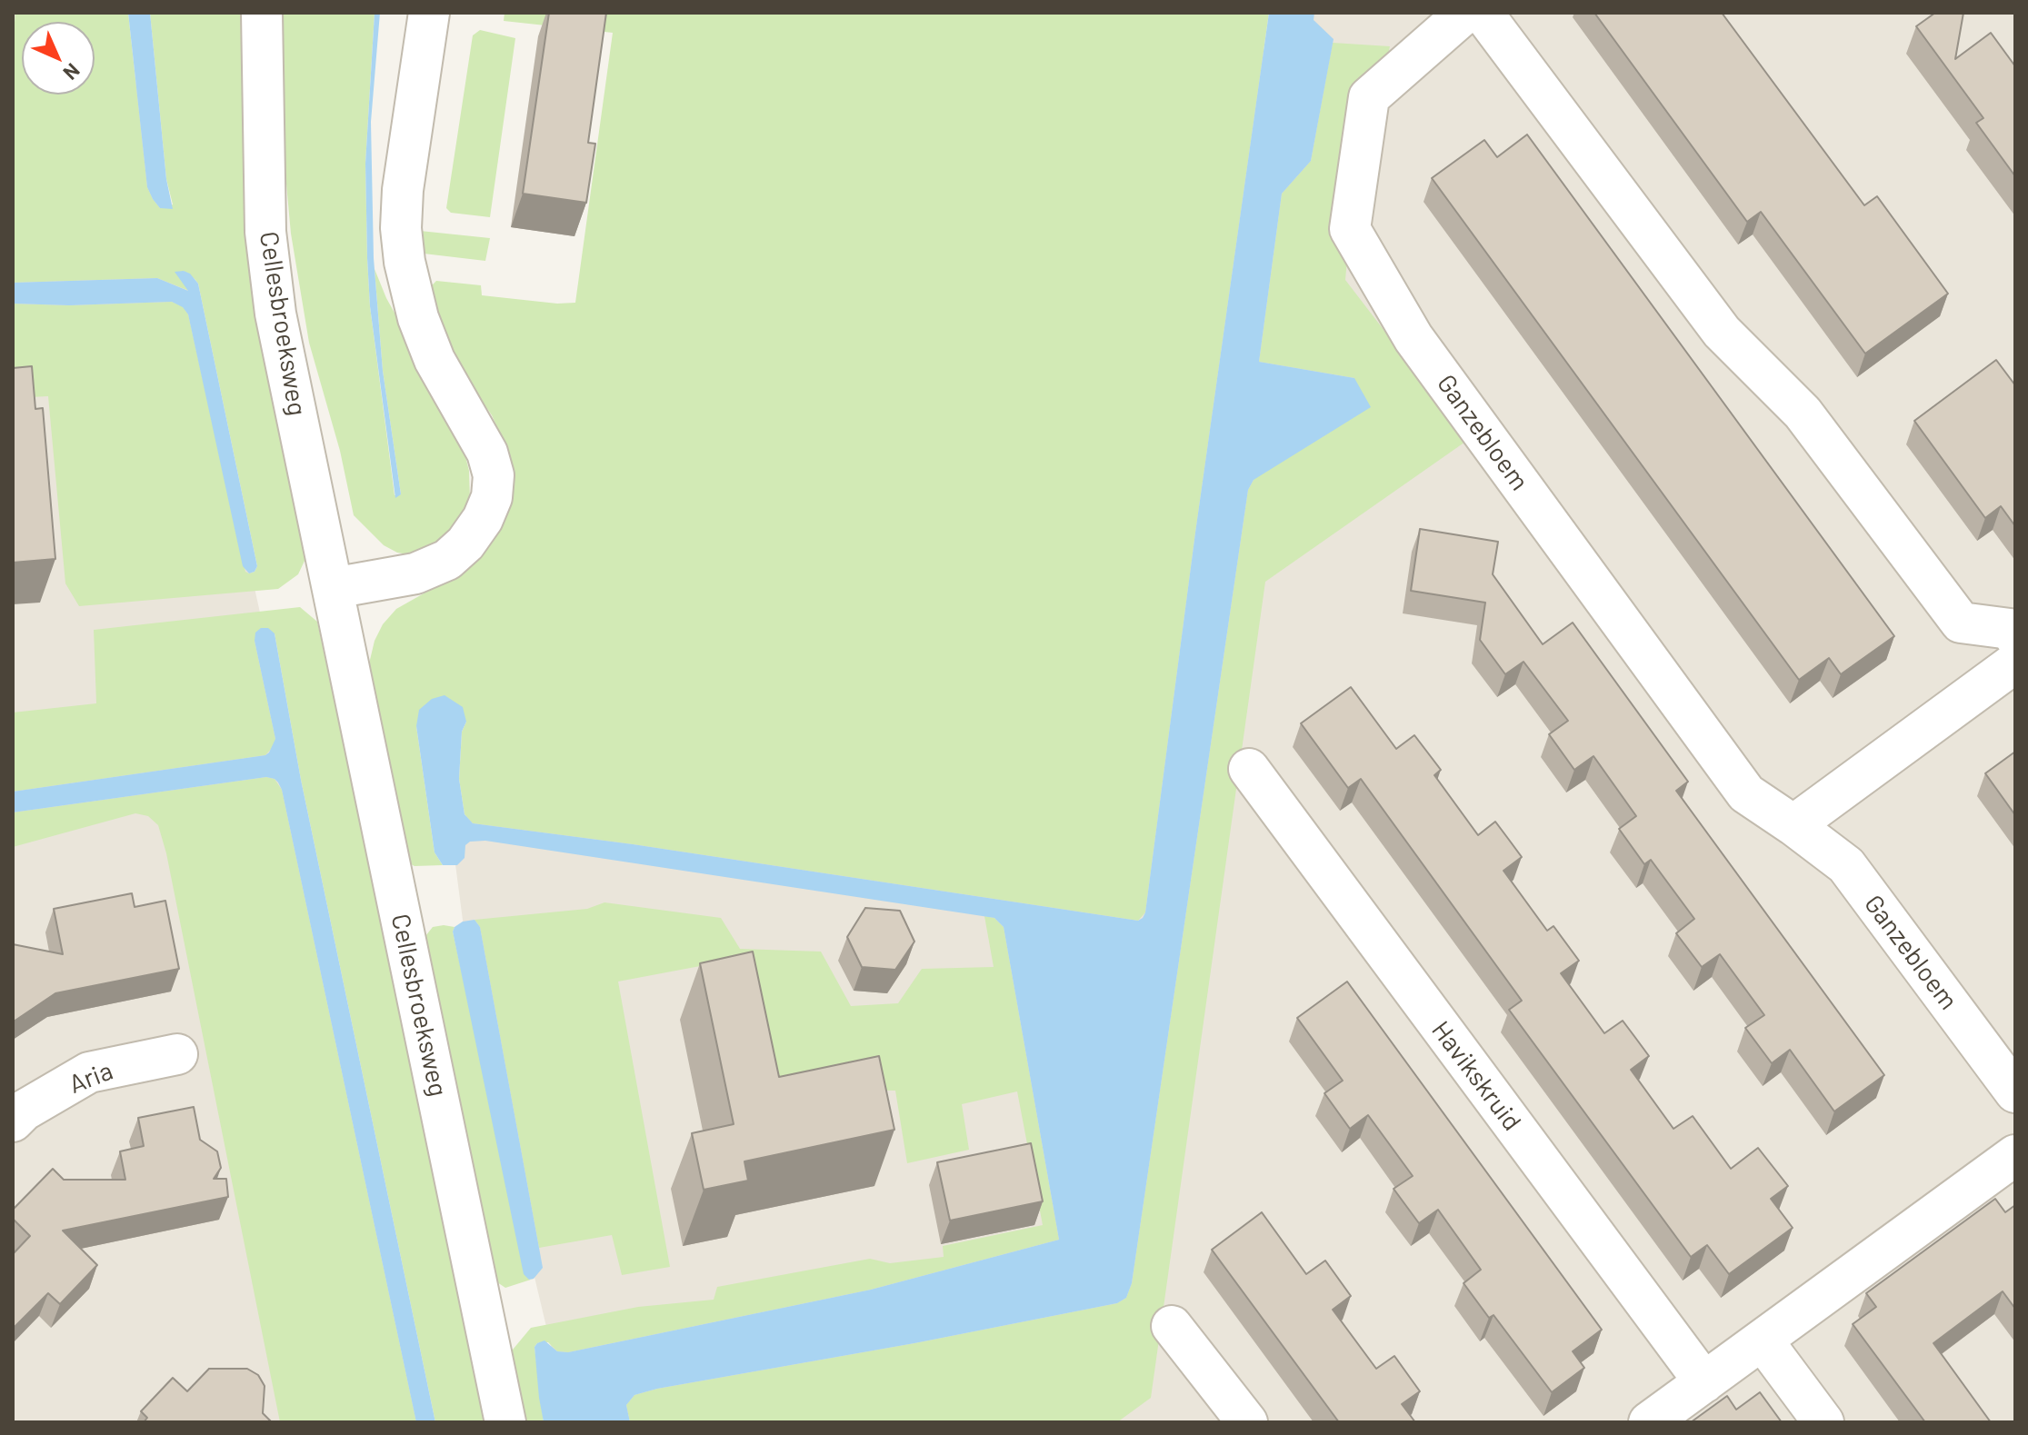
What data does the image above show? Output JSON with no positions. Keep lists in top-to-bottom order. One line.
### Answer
{"streets":{"street":["Cellesbroeksweg","Ganzebloem","Havikskruid","Aria"]},"north":"bottom right"}
